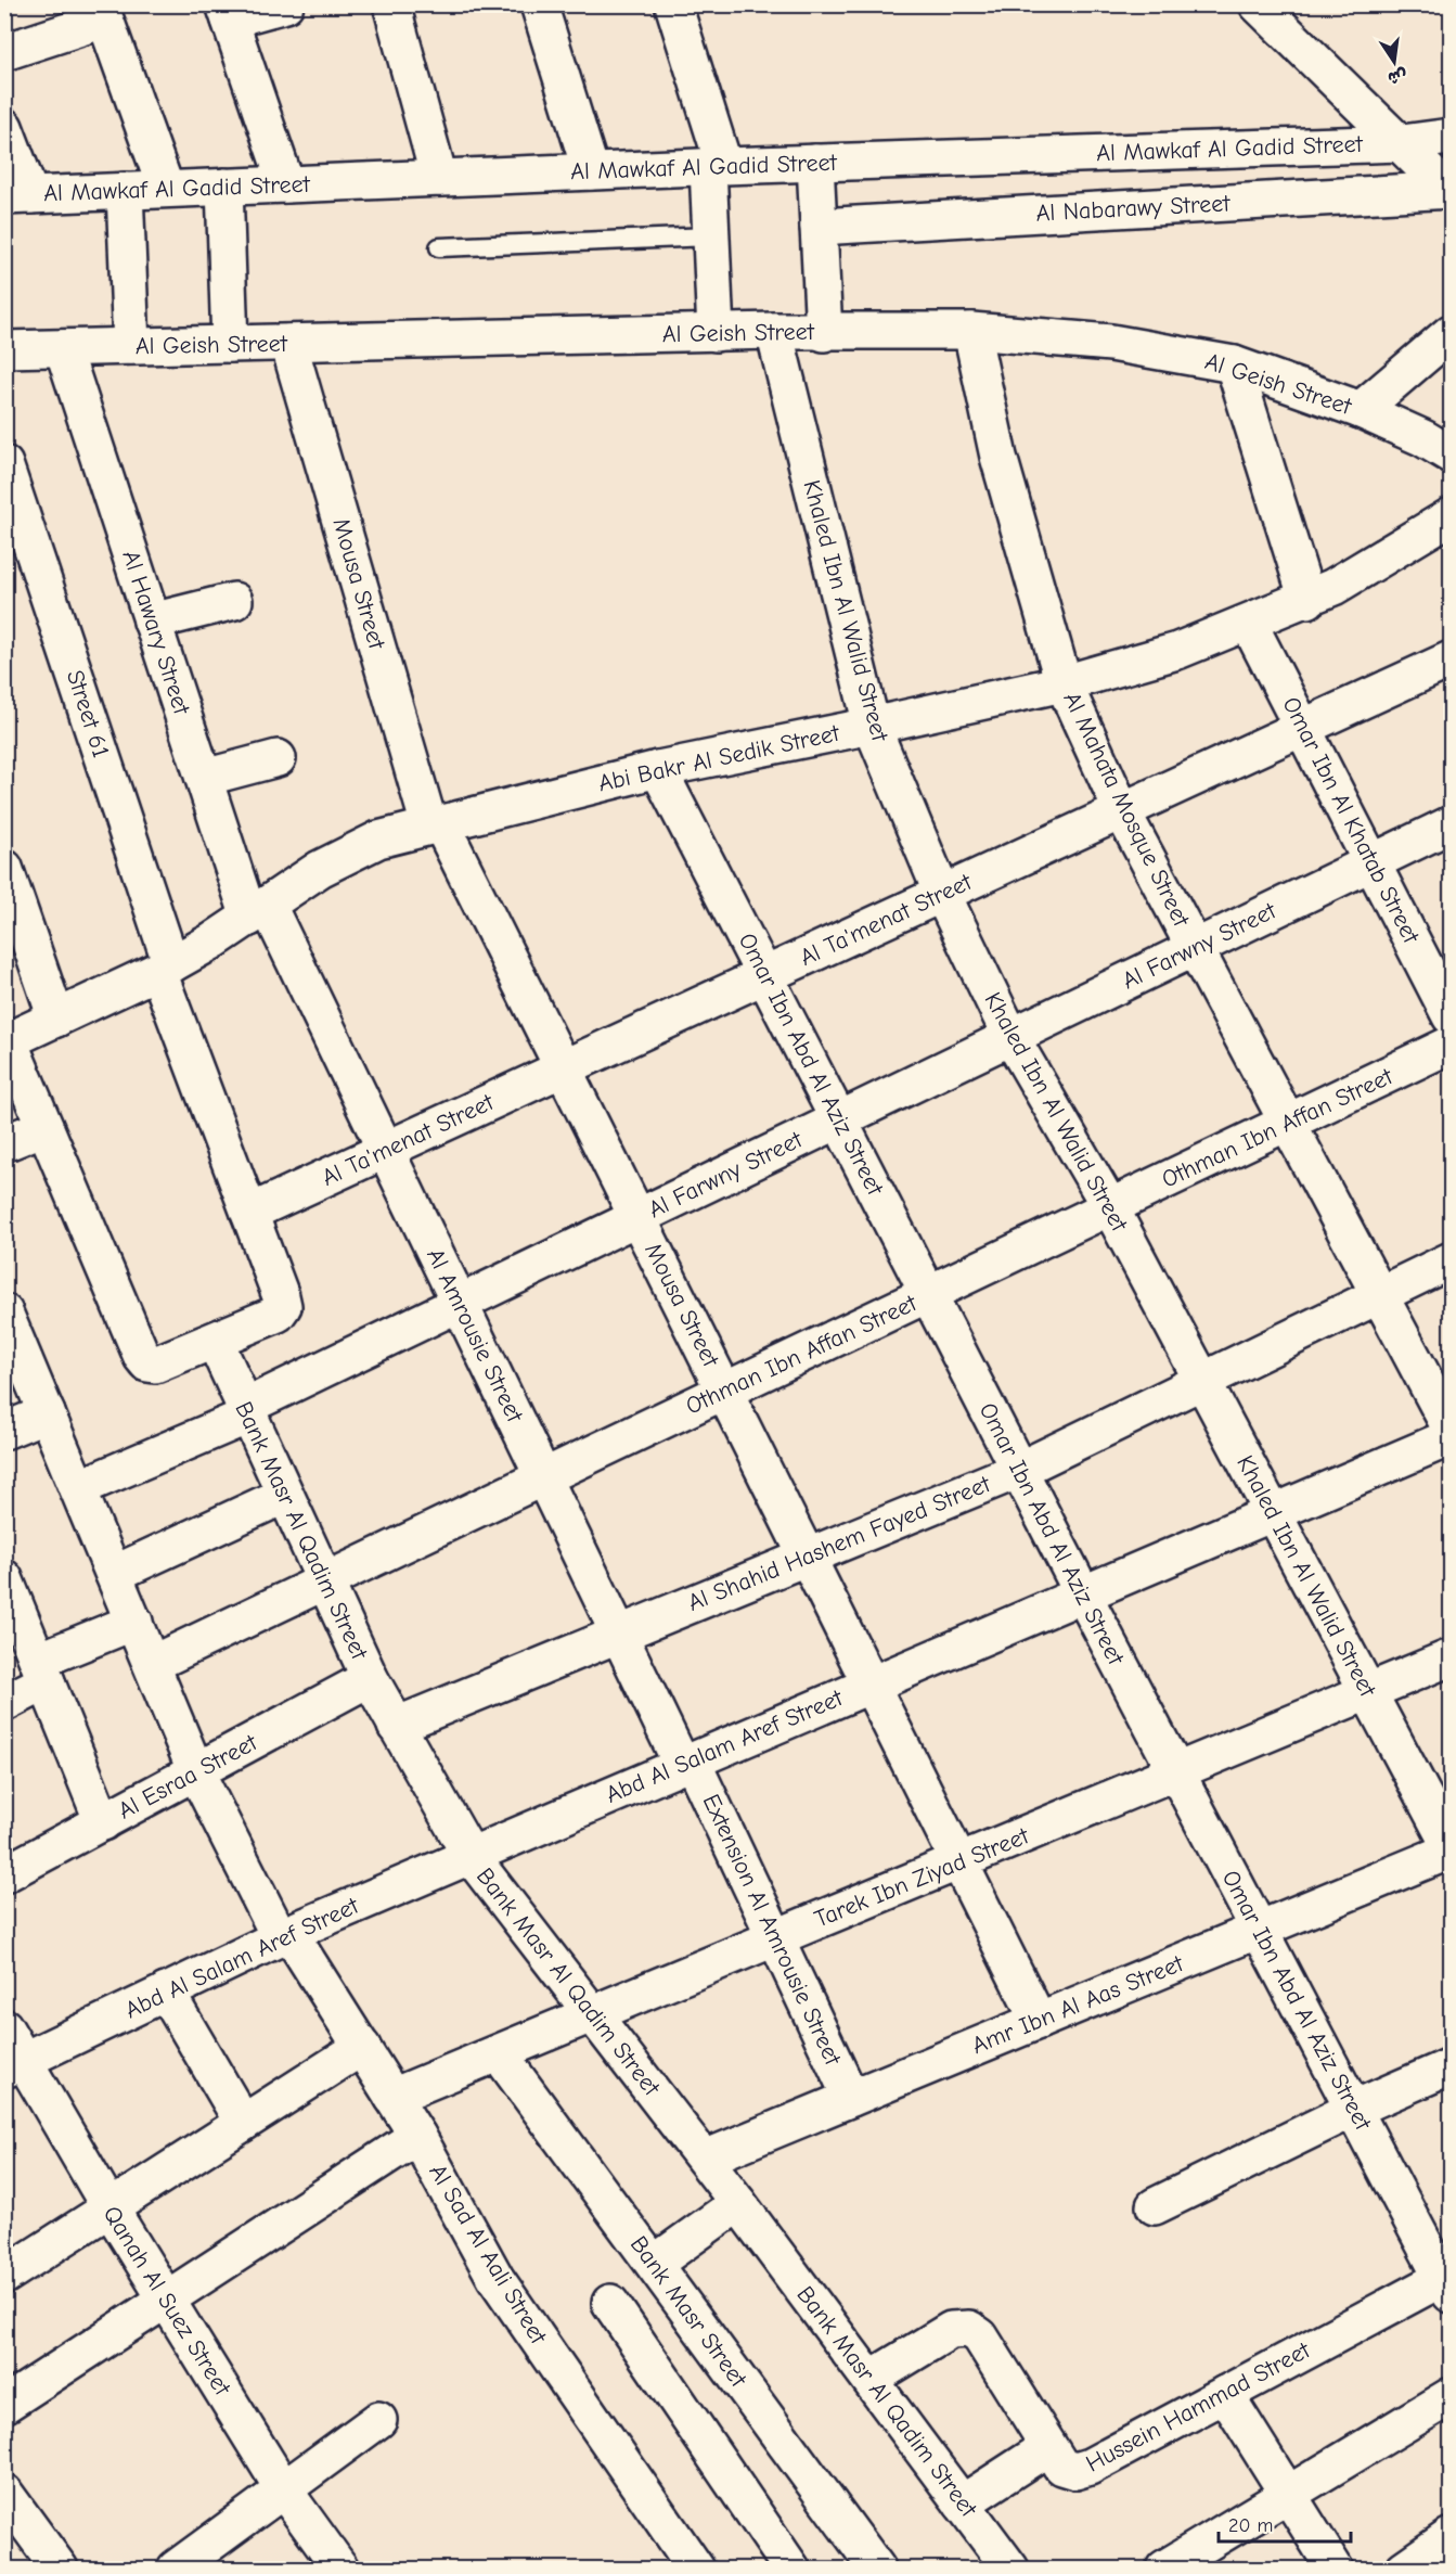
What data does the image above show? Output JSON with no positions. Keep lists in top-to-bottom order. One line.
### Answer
{"streets":{"street":["Al Mawkaf Al Gadid Street","Al Nabarawy Street","Al Geish Street","Mousa Street","Khaled Ibn Al Walid Street","Al Hawary Street","Street 61","Abi Bakr Al Sedik Street","Al Mahata Mosque Street","Omar Ibn Al Khatab Street","Al Ta'menat Street","Al Farwny Street","Omar Ibn Abd Al Aziz Street","Othman Ibn Affan Street","Al Amrousie Street","Bank Masr Al Qadim Street","Al Shahid Hashem Fayed Street","Abd Al Salam Aref Street","Al Esraa Street","Tarek Ibn Ziyad Street","Extension Al Amrousie Street","Amr Ibn Al Aas Street","Al Sad Al Aali Street","Qanah Al Suez Street","Bank Masr Street","Hussein Hammad Street"]},"crossings":[["Al Geish Street","Mousa Street"],["Al Geish Street","Khaled Ibn Al Walid Street"],["Al Geish Street","Al Hawary Street"],["Al Geish Street","Al Mahata Mosque Street"],["Mousa Street","Abi Bakr Al Sedik Street"],["Mousa Street","Al Ta'menat Street"],["Mousa Street","Al Farwny Street"],["Mousa Street","Othman Ibn Affan Street"],["Mousa Street","Al Shahid Hashem Fayed Street"],["Mousa Street","Abd Al Salam Aref Street"],["Mousa Street","Tarek Ibn Ziyad Street"],["Mousa Street","Amr Ibn Al Aas Street"],["Khaled Ibn Al Walid Street","Abi Bakr Al Sedik Street"],["Khaled Ibn Al Walid Street","Al Ta'menat Street"],["Khaled Ibn Al Walid Street","Al Farwny Street"],["Khaled Ibn Al Walid Street","Othman Ibn Affan Street"],["Khaled Ibn Al Walid Street","Al Shahid Hashem Fayed Street"],["Khaled Ibn Al Walid Street","Abd Al Salam Aref Street"],["Khaled Ibn Al Walid Street","Tarek Ibn Ziyad Street"],["Khaled Ibn Al Walid Street","Amr Ibn Al Aas Street"],["Al Hawary Street","Abi Bakr Al Sedik Street"],["Al Hawary Street","Al Amrousie Street"],["Street 61","Abi Bakr Al Sedik Street"],["Street 61","Al Ta'menat Street"],["Street 61","Bank Masr Al Qadim Street"],["Abi Bakr Al Sedik Street","Al Mahata Mosque Street"],["Abi Bakr Al Sedik Street","Omar Ibn Al Khatab Street"],["Abi Bakr Al Sedik Street","Omar Ibn Abd Al Aziz Street"],["Abi Bakr Al Sedik Street","Al Amrousie Street"],["Al Mahata Mosque Street","Al Ta'menat Street"],["Al Mahata Mosque Street","Al Farwny Street"],["Al Mahata Mosque Street","Othman Ibn Affan Street"],["Al Mahata Mosque Street","Al Shahid Hashem Fayed Street"],["Omar Ibn Al Khatab Street","Al Ta'menat Street"],["Omar Ibn Al Khatab Street","Al Farwny Street"],["Al Ta'menat Street","Omar Ibn Abd Al Aziz Street"],["Al Ta'menat Street","Al Amrousie Street"],["Al Farwny Street","Omar Ibn Abd Al Aziz Street"],["Al Farwny Street","Al Amrousie Street"],["Al Farwny Street","Bank Masr Al Qadim Street"],["Al Farwny Street","Al Sad Al Aali Street"],["Omar Ibn Abd Al Aziz Street","Othman Ibn Affan Street"],["Omar Ibn Abd Al Aziz Street","Al Shahid Hashem Fayed Street"],["Omar Ibn Abd Al Aziz Street","Abd Al Salam Aref Street"],["Omar Ibn Abd Al Aziz Street","Tarek Ibn Ziyad Street"],["Omar Ibn Abd Al Aziz Street","Amr Ibn Al Aas Street"],["Omar Ibn Abd Al Aziz Street","Hussein Hammad Street"],["Othman Ibn Affan Street","Al Amrousie Street"],["Othman Ibn Affan Street","Bank Masr Al Qadim Street"],["Othman Ibn Affan Street","Al Sad Al Aali Street"],["Al Amrousie Street","Al Shahid Hashem Fayed Street"],["Al Amrousie Street","Abd Al Salam Aref Street"],["Al Amrousie Street","Extension Al Amrousie Street"],["Bank Masr Al Qadim Street","Al Shahid Hashem Fayed Street"],["Bank Masr Al Qadim Street","Abd Al Salam Aref Street"],["Bank Masr Al Qadim Street","Al Esraa Street"],["Bank Masr Al Qadim Street","Tarek Ibn Ziyad Street"],["Bank Masr Al Qadim Street","Amr Ibn Al Aas Street"],["Bank Masr Al Qadim Street","Hussein Hammad Street"],["Abd Al Salam Aref Street","Extension Al Amrousie Street"],["Abd Al Salam Aref Street","Al Sad Al Aali Street"],["Abd Al Salam Aref Street","Qanah Al Suez Street"],["Al Esraa Street","Al Sad Al Aali Street"],["Tarek Ibn Ziyad Street","Extension Al Amrousie Street"],["Tarek Ibn Ziyad Street","Al Sad Al Aali Street"],["Tarek Ibn Ziyad Street","Bank Masr Street"],["Extension Al Amrousie Street","Amr Ibn Al Aas Street"]],"scale_bar":"20 m","north":"bottom"}
